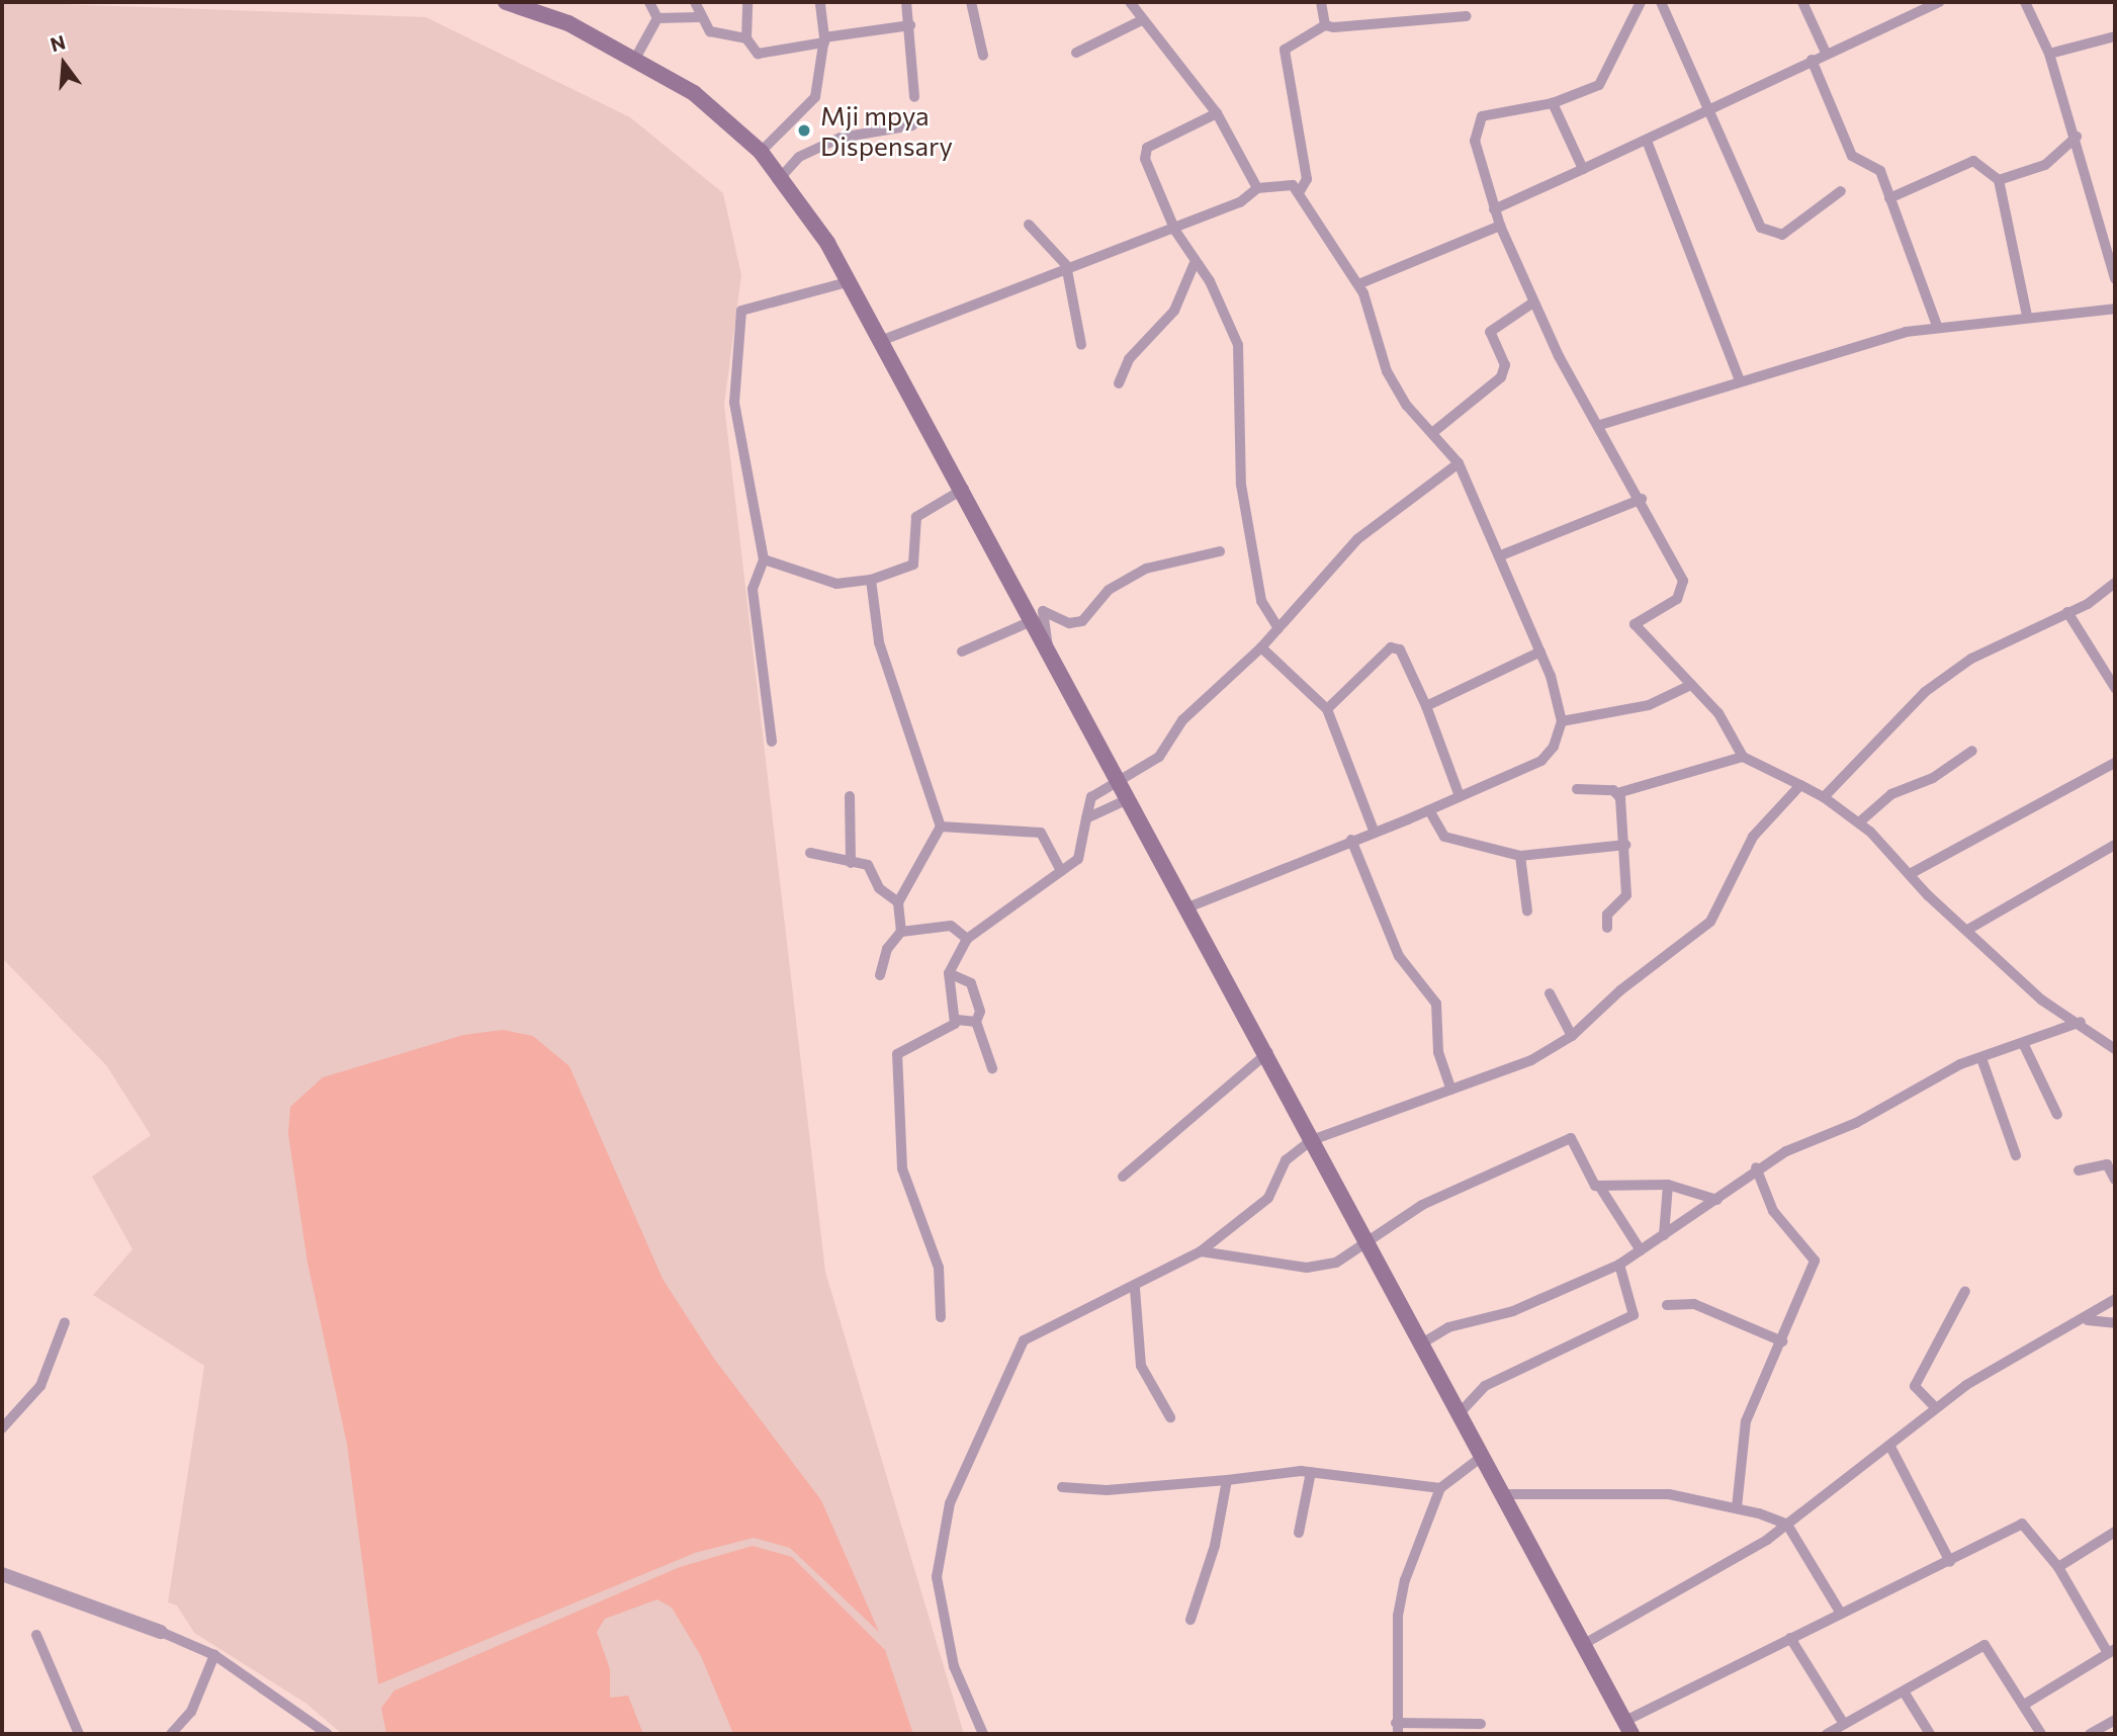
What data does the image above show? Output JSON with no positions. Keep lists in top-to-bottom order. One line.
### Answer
{"places":["Mji mpya Dispensary"],"north":"top"}
